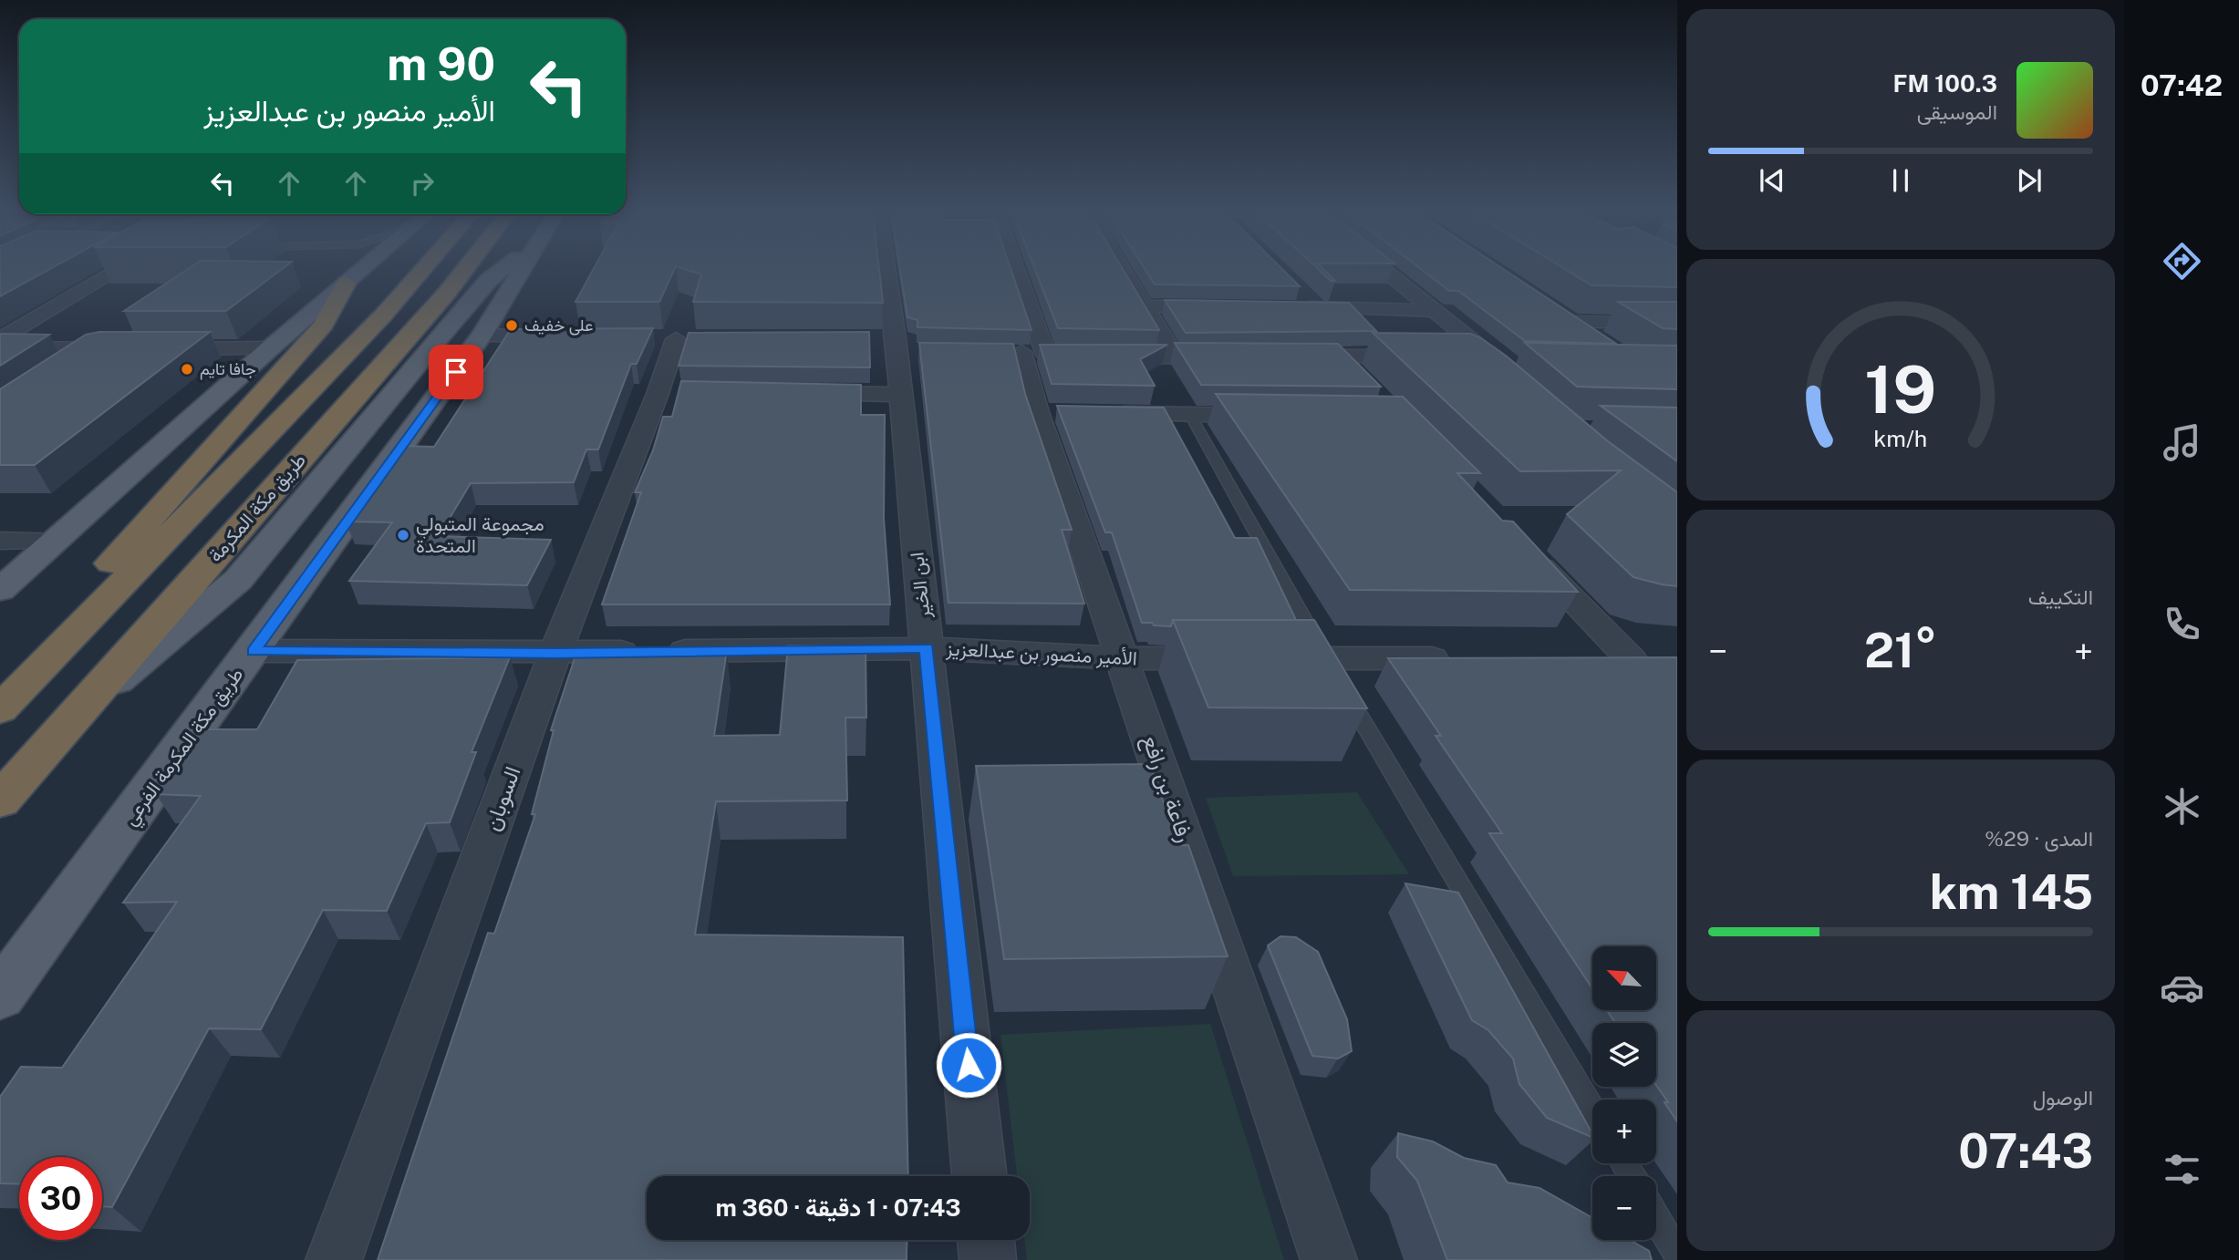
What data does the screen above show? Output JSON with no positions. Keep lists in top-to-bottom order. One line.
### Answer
{"streets":{"highway":["طريق مكة المكرمة"],"main road":["طريق مكة المكرمة الفرعي"],"street":["ابن الخير","الأمير منصور بن عبدالعزيز","رفاعة بن رافع","السوبان"]},"crossings":[["ابن الخير","الأمير منصور بن عبدالعزيز"],["الأمير منصور بن عبدالعزيز","طريق مكة المكرمة الفرعي"],["الأمير منصور بن عبدالعزيز","رفاعة بن رافع"],["الأمير منصور بن عبدالعزيز","السوبان"]],"places":["على خفيف","جافا تايم","مجموعة المتبولي المتحدة"],"north":"top left","page":{"tabs":"07:42","turn":["90 m","الأمير منصور بن عبدالعزيز"],"song":["100.3 FM","الموسيقى"],"tile":["التكييف",["المدى · 29%","145 km"],["الوصول","07:43"]],"heat":["−","21°","+"],"map_buttons":["+","−"],"limit":"30","trip":"07:43 · 1 دقيقة · 360 m","gauge":["19","km/h"]}}
